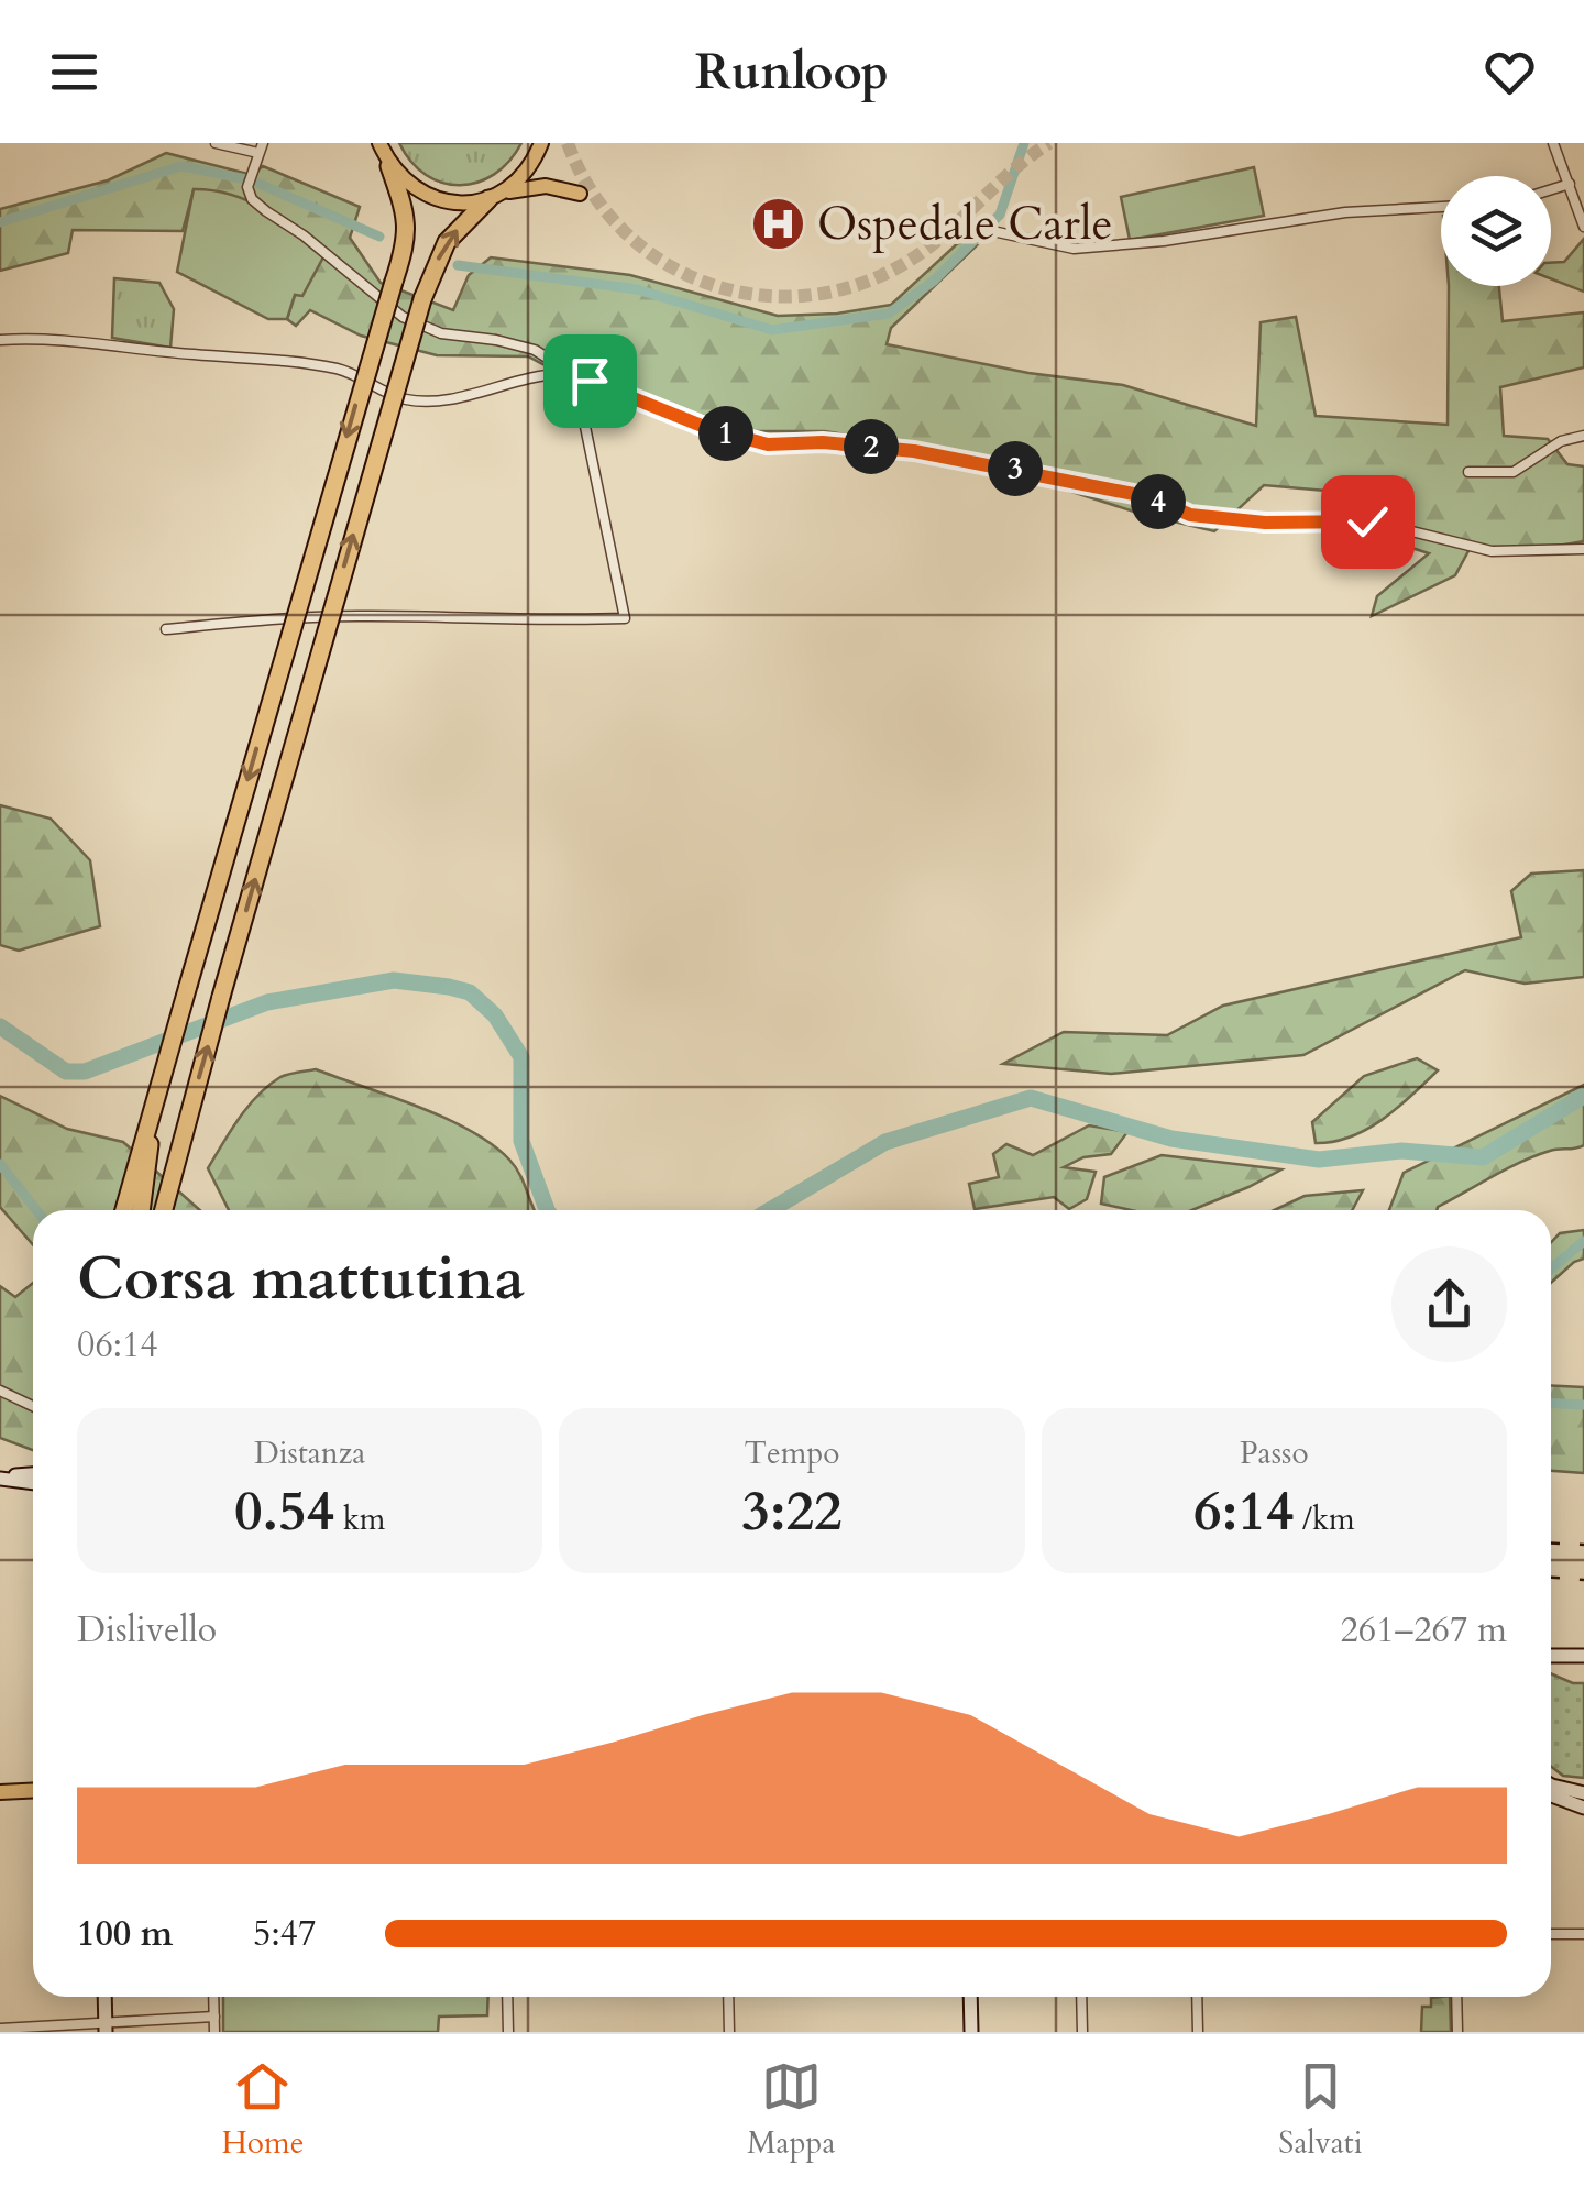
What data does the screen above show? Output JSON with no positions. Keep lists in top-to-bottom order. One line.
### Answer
{"places":{"hospital":["Ospedale Carle"]},"page":{"header":"Runloop","pins":["1","2","3","4"],"heading":["Corsa mattutina","06:14"],"stats":[["Distanza","0.54 km"],["Tempo","3:22"],["Passo","6:14 /km"]],"chart":["Dislivello","261–267 m"],"list":[{"name":"100 m","note":"5:47"}],"tabs":["Home","Mappa","Salvati"]}}
